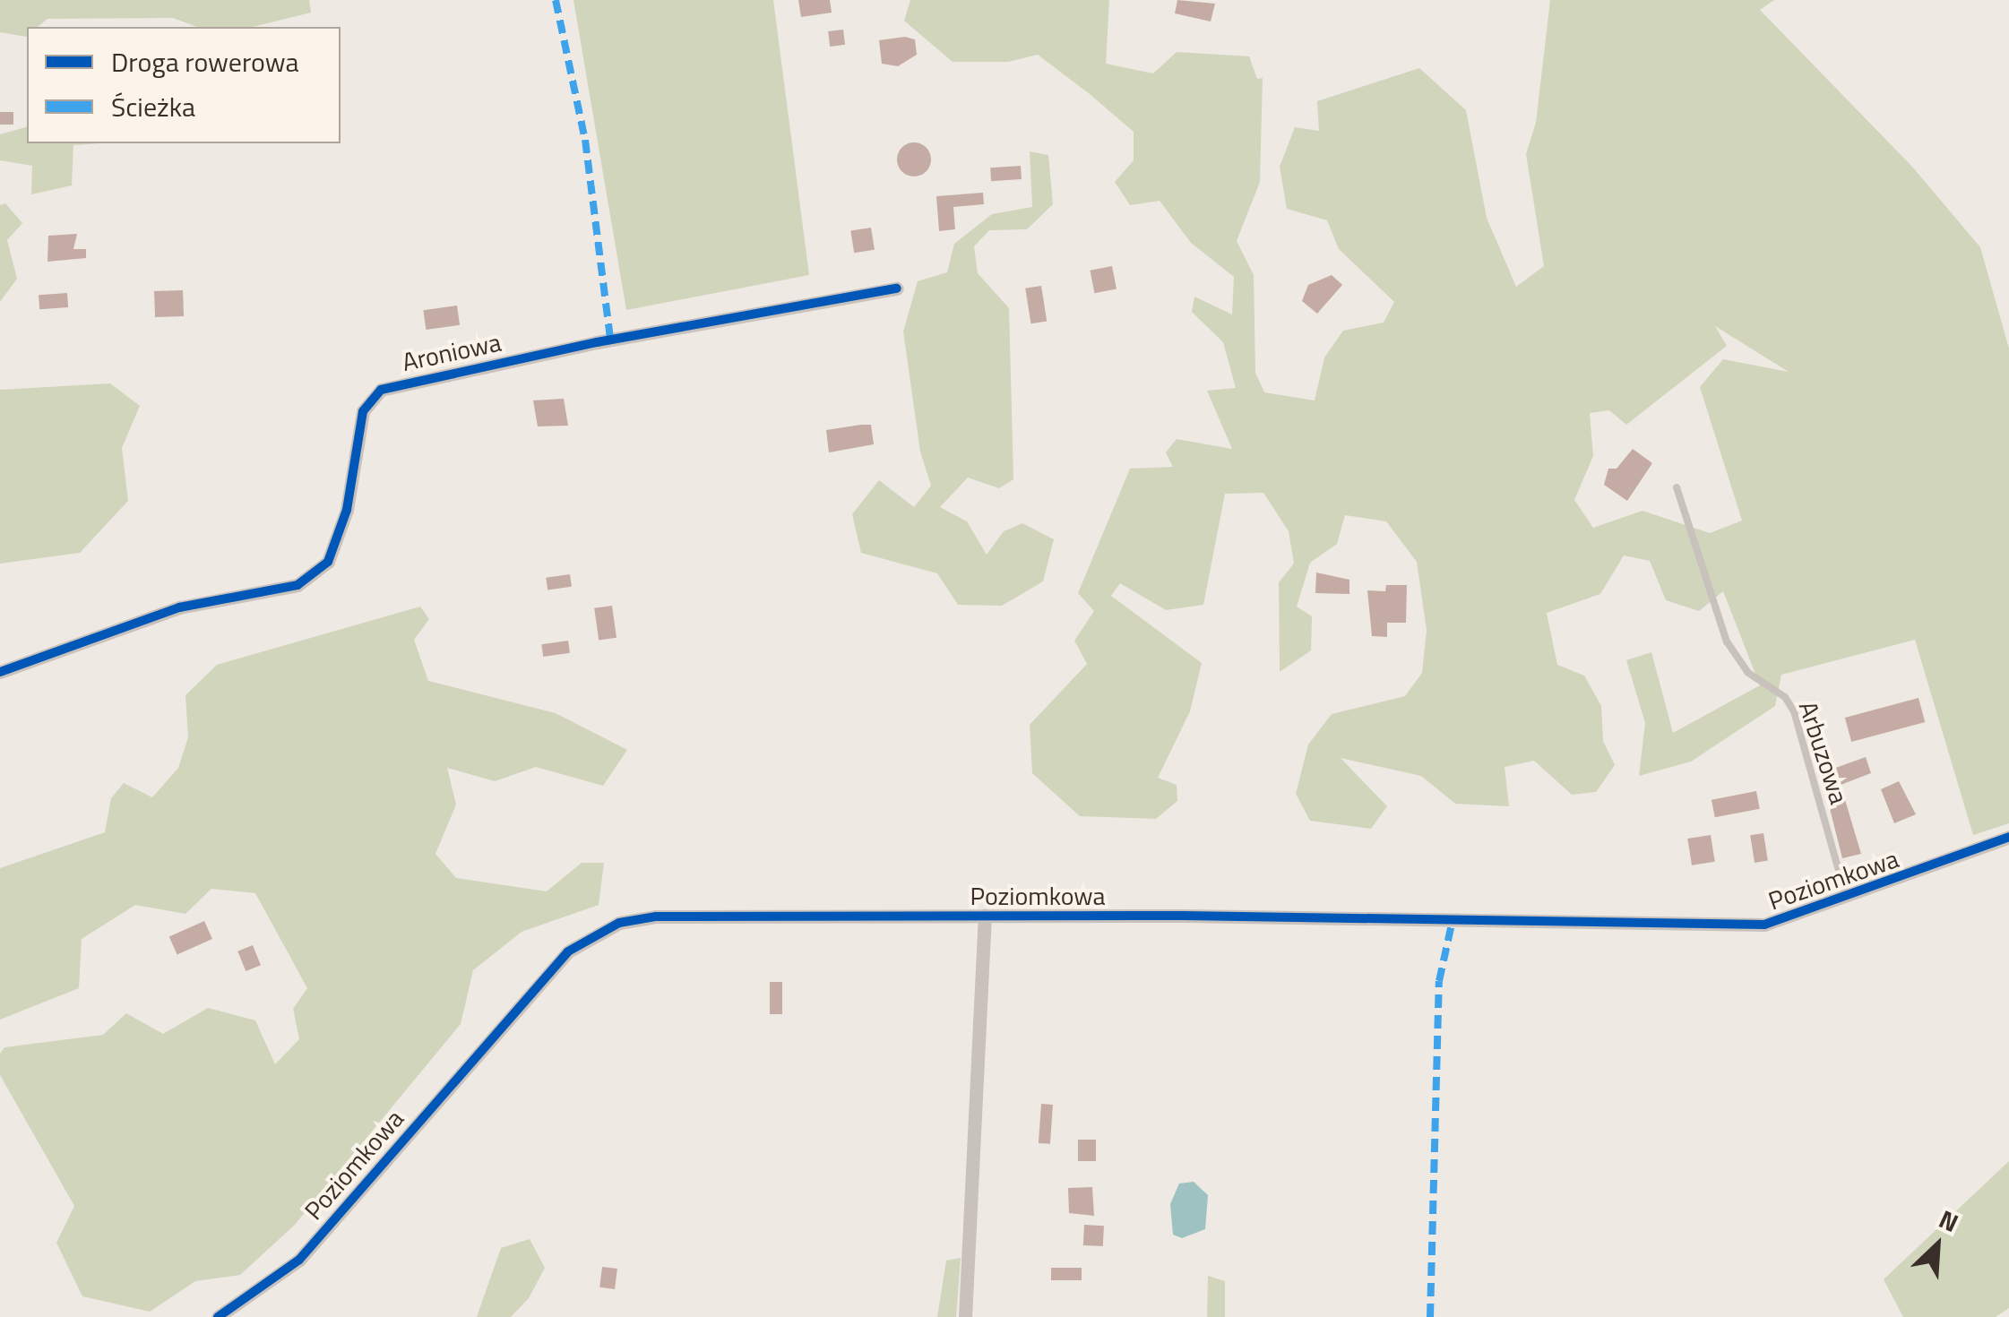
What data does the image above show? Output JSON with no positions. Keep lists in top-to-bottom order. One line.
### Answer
{"streets":{"street":["Aroniowa","Poziomkowa"],"lane":["Arbuzowa"]},"crossings":[["Arbuzowa","Poziomkowa"]],"legend":["Droga rowerowa","Ścieżka"],"north":"top right"}
